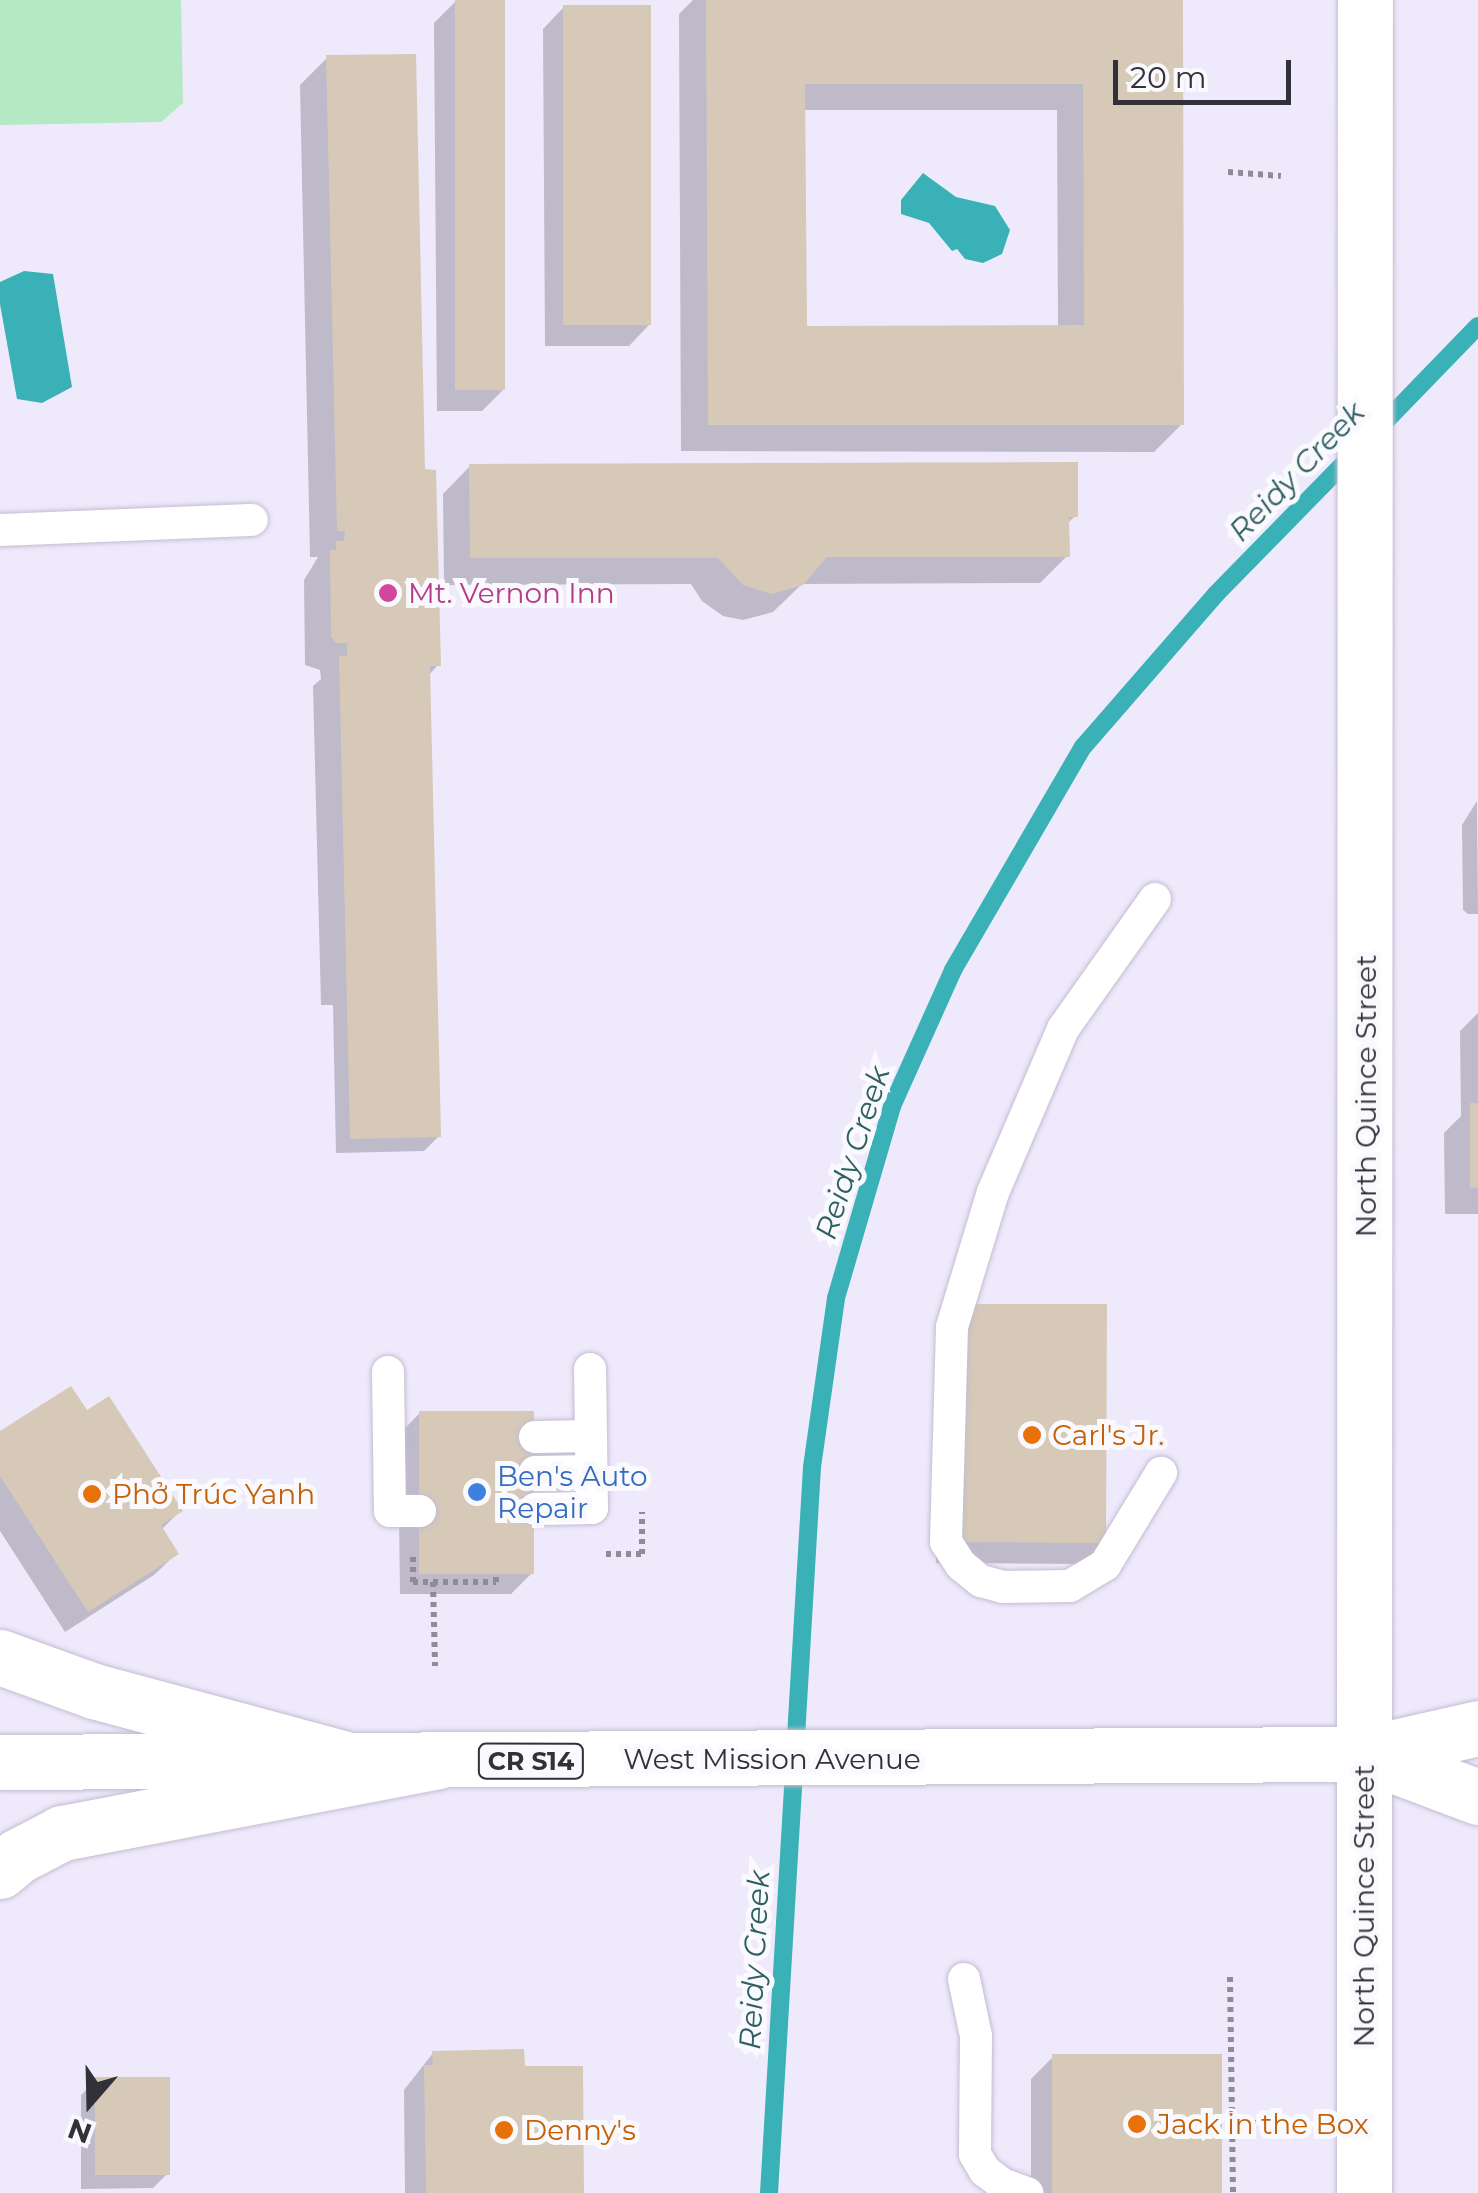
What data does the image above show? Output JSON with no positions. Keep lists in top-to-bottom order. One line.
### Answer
{"streets":{"main road":["North Quince Street","West Mission Avenue","CR S14"]},"crossings":[["North Quince Street","West Mission Avenue"]],"water":["Reidy Creek"],"places":["Mt. Vernon Inn","Carl's Jr.","Ben's Auto Repair","Phở Trúc Yanh","Jack in the Box","Denny's"],"scale_bar":"20 m","north":"bottom"}
